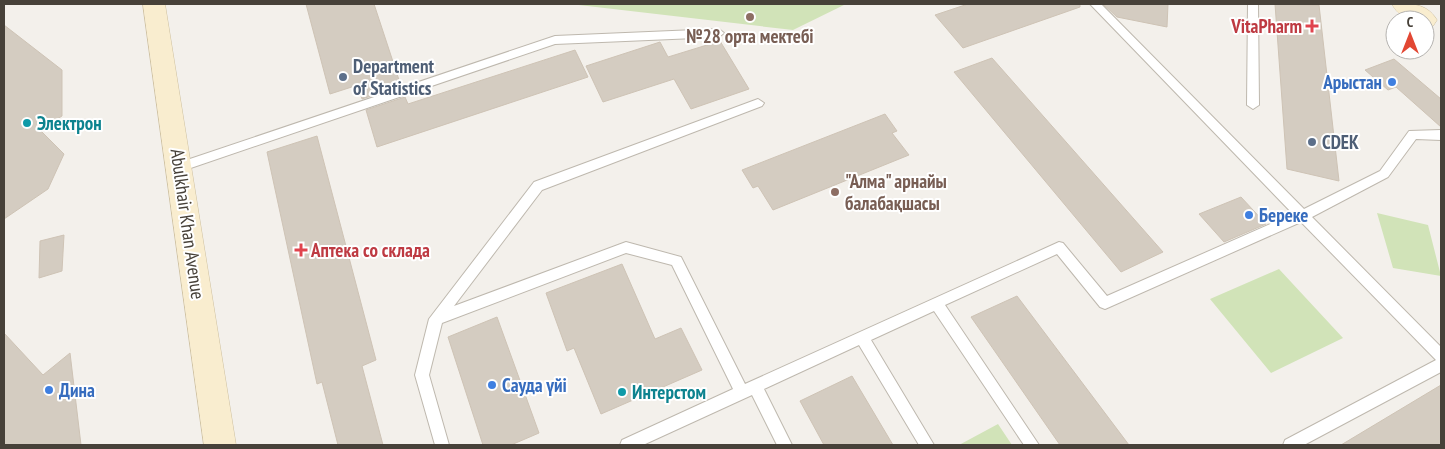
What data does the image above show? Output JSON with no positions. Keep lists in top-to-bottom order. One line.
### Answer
{"streets":{"street":["Abulkhair Khan Avenue"]},"places":{"other":["№28 орта мектебі","Department of Statistics","Арыстан","Электрон","CDEK","\"Алма\" арнайы балабақшасы","Береке","Сауда үйі","Дина","Интерстом"],"health":["VitaPharm","Аптека со склада"]},"north":"top"}
